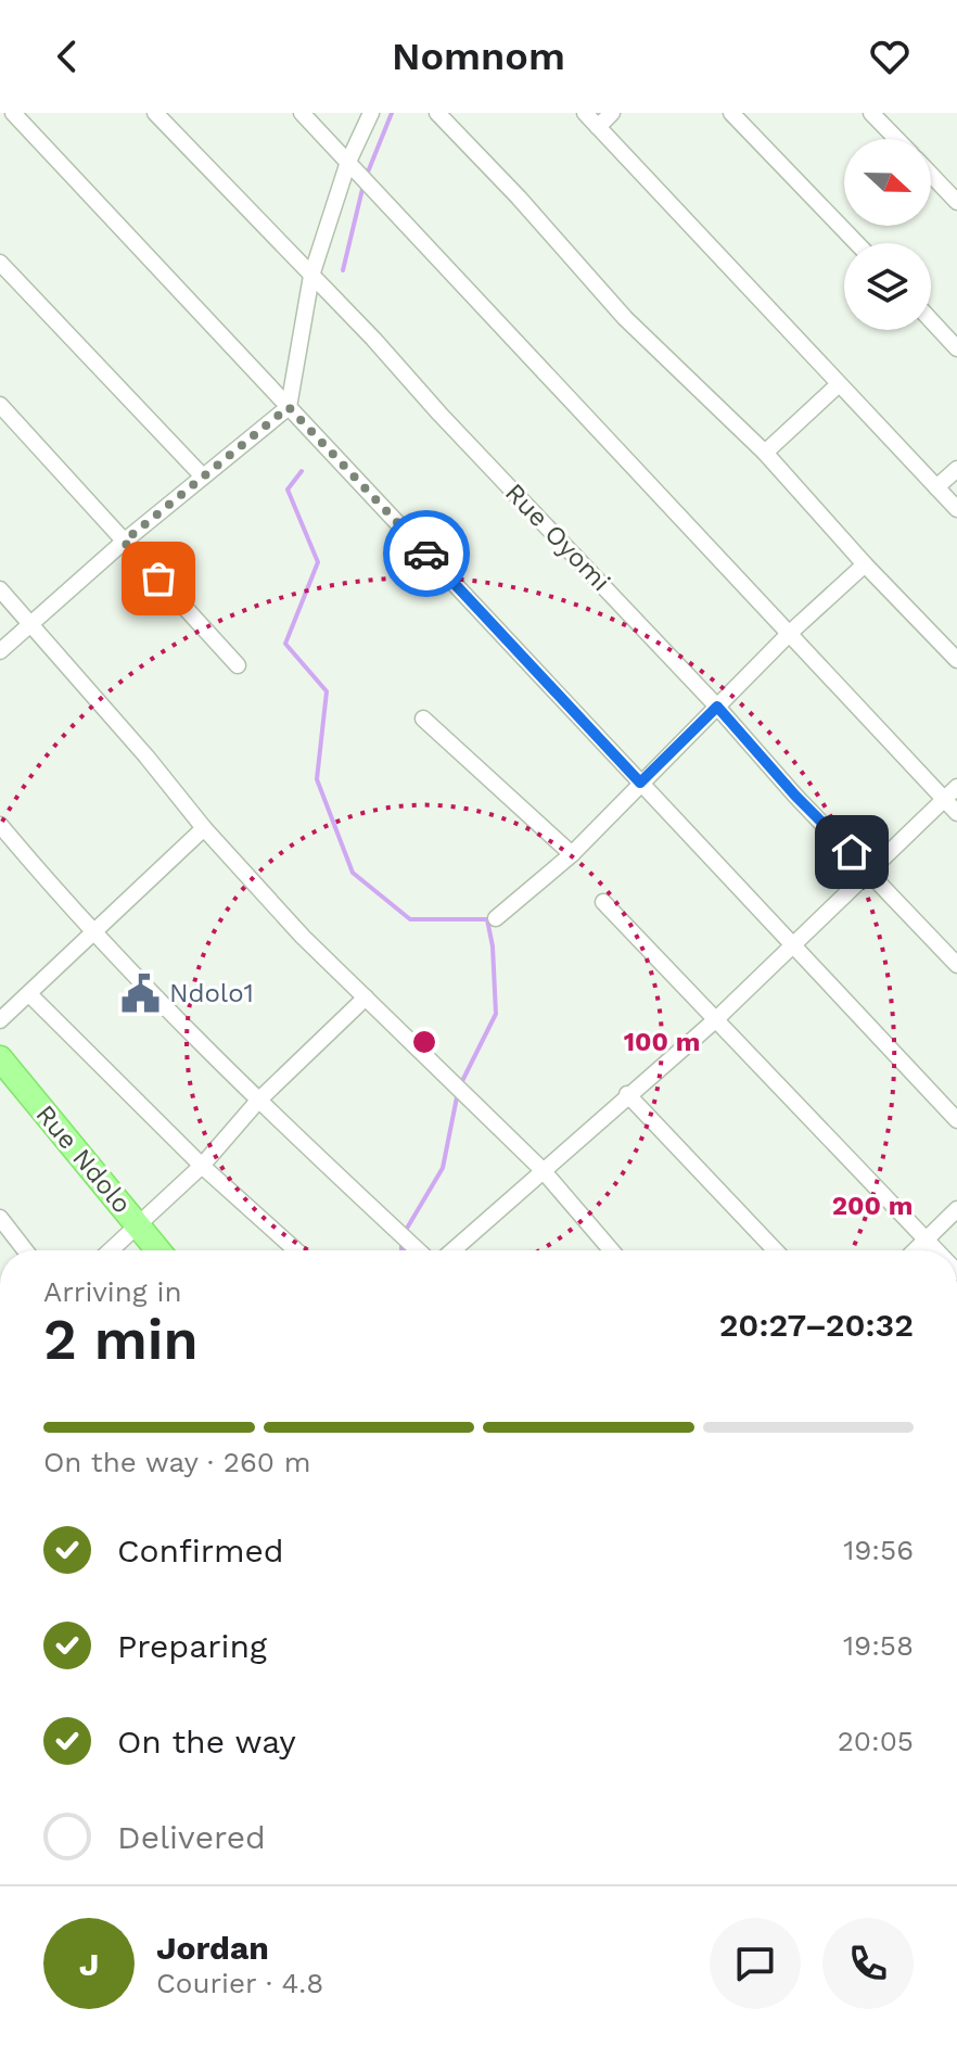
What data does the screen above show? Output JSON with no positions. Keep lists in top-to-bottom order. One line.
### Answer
{"streets":{"main road":["Rue Ndolo"],"street":["Rue Oyomi"]},"places":{"public building":["Ndolo1"]},"north":"right","page":{"header":"Nomnom","heading":["2 min","Arriving in","20:27–20:32"],"panel":["Jordan","Courier · 4.8"],"bar":"On the way · 260 m","list":[["Confirmed","19:56"],["Preparing","19:58"],["On the way","20:05"],"Delivered"],"round":"J"},"rings":["100 m","200 m"]}
